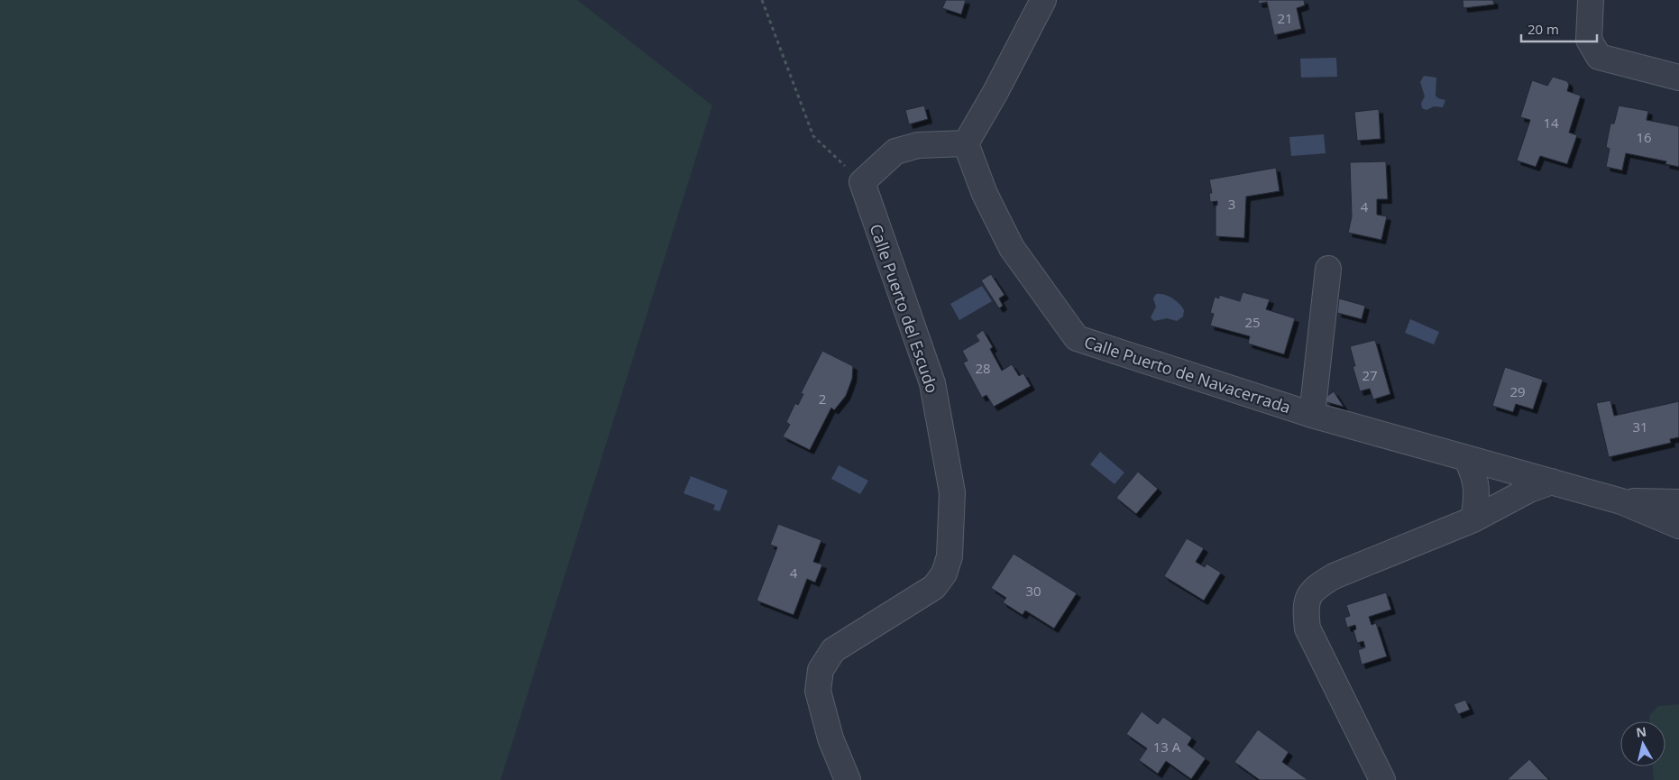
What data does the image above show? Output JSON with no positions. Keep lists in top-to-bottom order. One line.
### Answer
{"streets":{"street":["Calle Puerto del Escudo","Calle Puerto de Navacerrada"]},"house_numbers":["21","14","16","3","4","25","28","27","29","2","31","4","30","13 A"],"scale_bar":"20 m","north":"top"}
